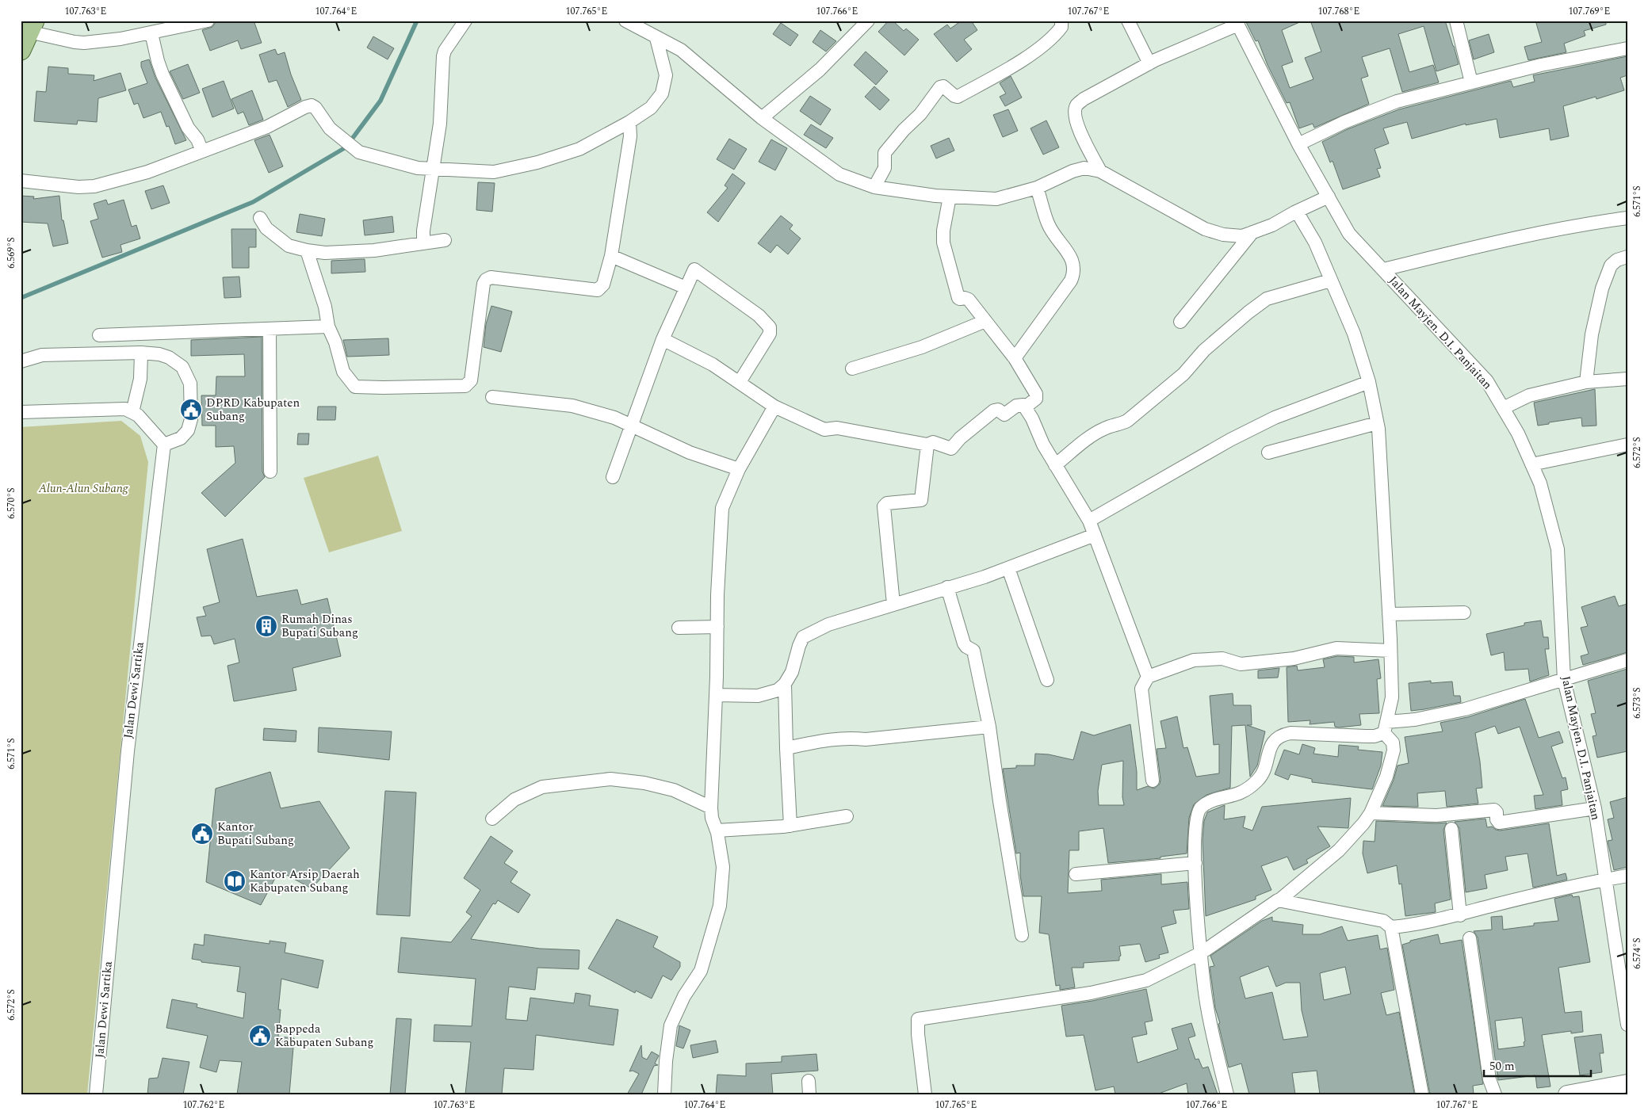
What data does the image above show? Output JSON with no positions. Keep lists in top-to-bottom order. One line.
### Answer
{"streets":{"street":["Jalan Mayjen. D.I. Panjaitan","Jalan Dewi Sartika"]},"parks":["Alun-Alun Subang"],"places":{"public building":["DPRD Kabupaten Subang","Kantor Bupati Subang","Bappeda Kabupaten Subang"],"building":["Rumah Dinas Bupati Subang"],"library":["Kantor Arsip Daerah Kabupaten Subang"]},"scale_bar":"50 m","coordinates":["107.763°E","107.764°E","107.765°E","107.766°E","107.767°E","107.768°E","107.769°E","6.571°S","6.569°S","6.572°S","6.570°S","6.573°S","6.574°S","107.762°E"]}
